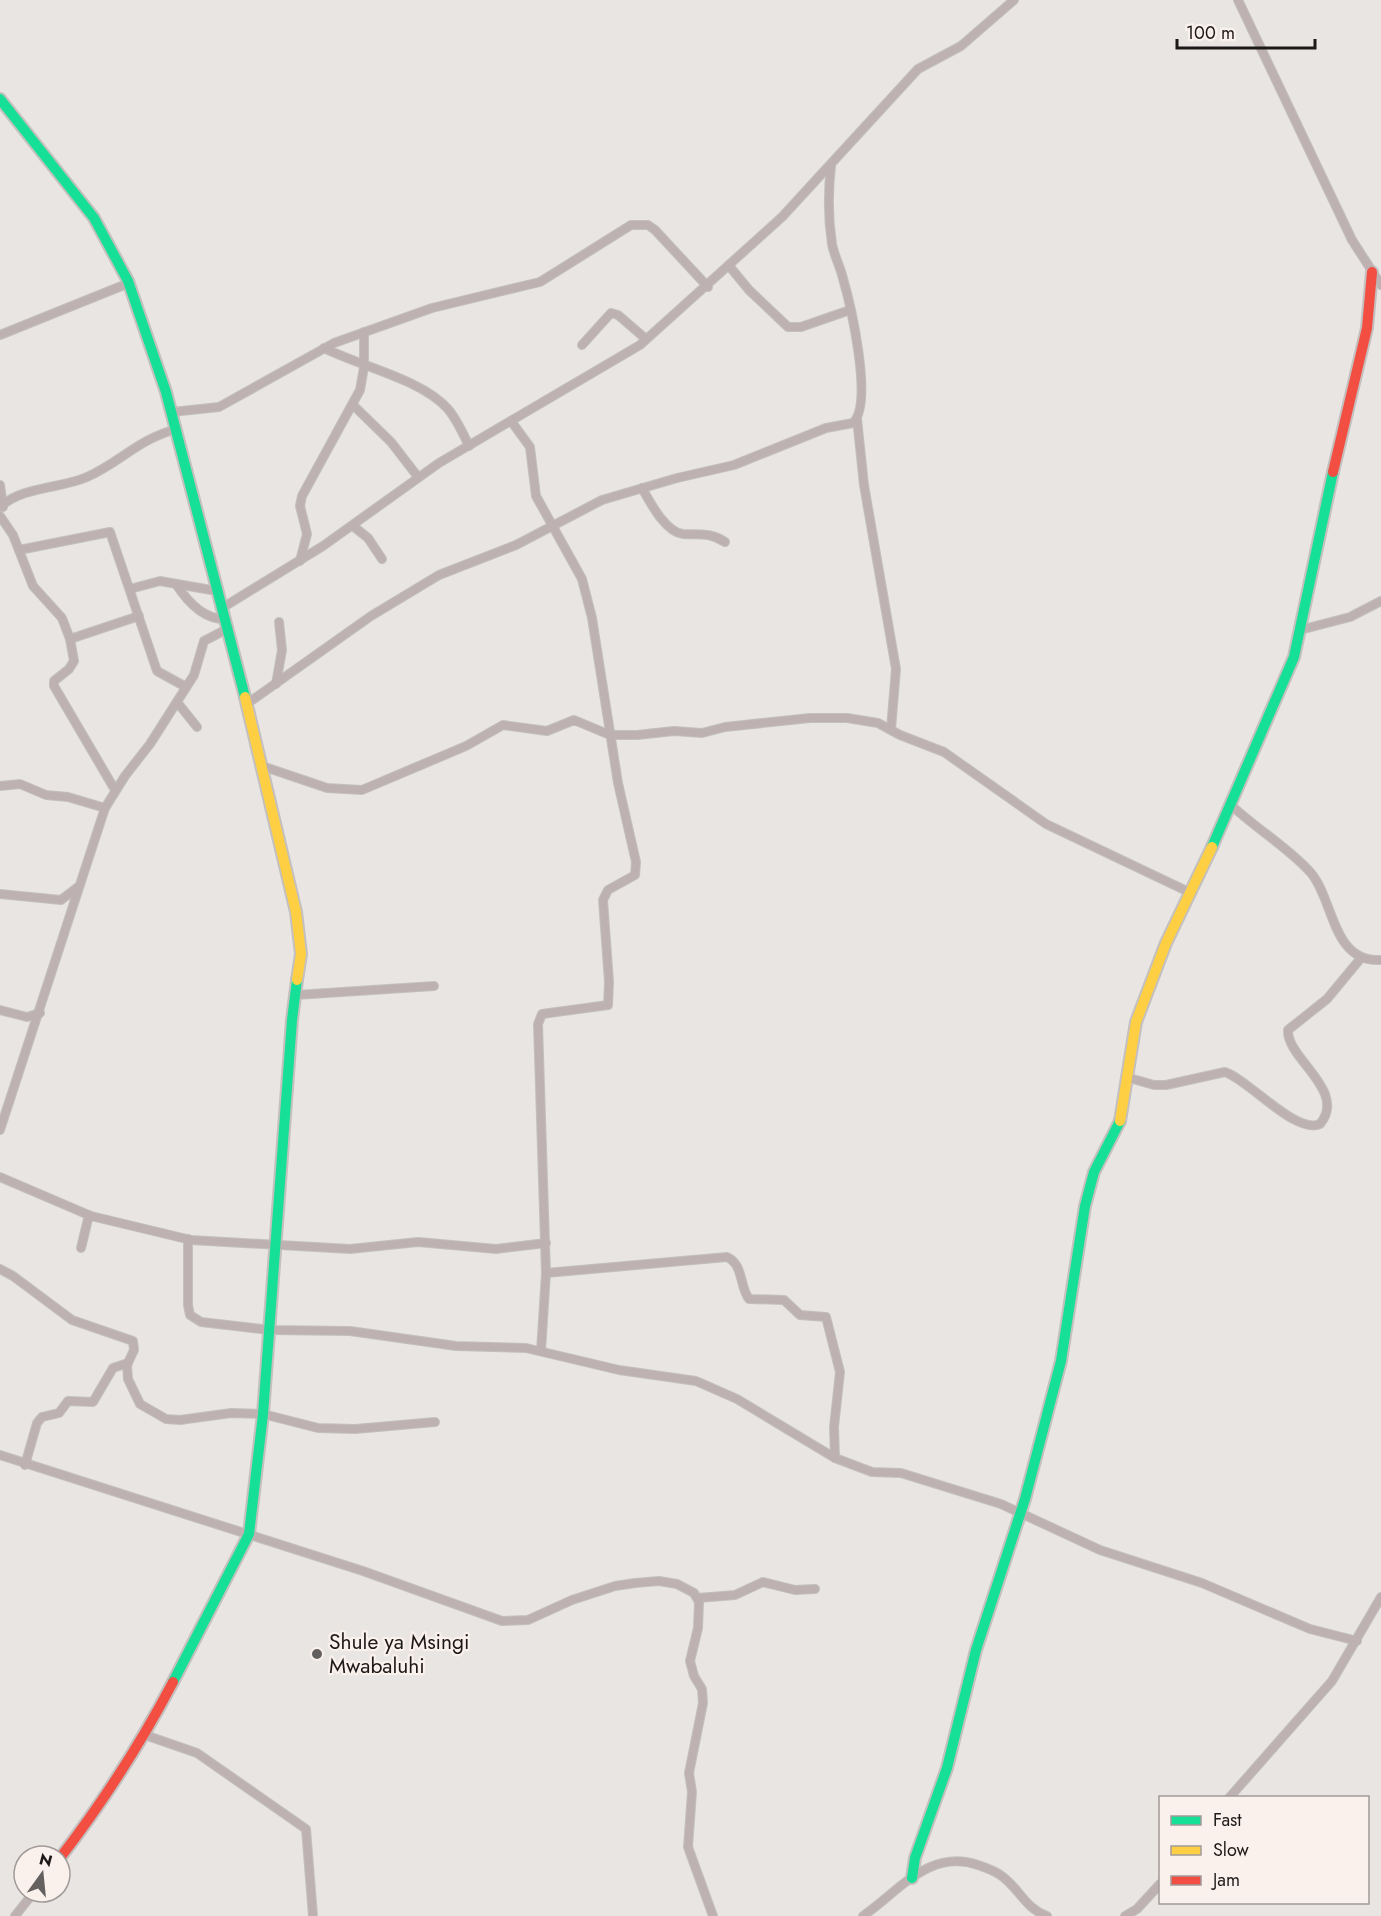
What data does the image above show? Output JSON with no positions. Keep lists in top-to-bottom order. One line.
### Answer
{"places":["Shule ya Msingi Mwabaluhi"],"legend":["Fast","Slow","Jam"],"scale_bar":"100 m","north":"top"}
